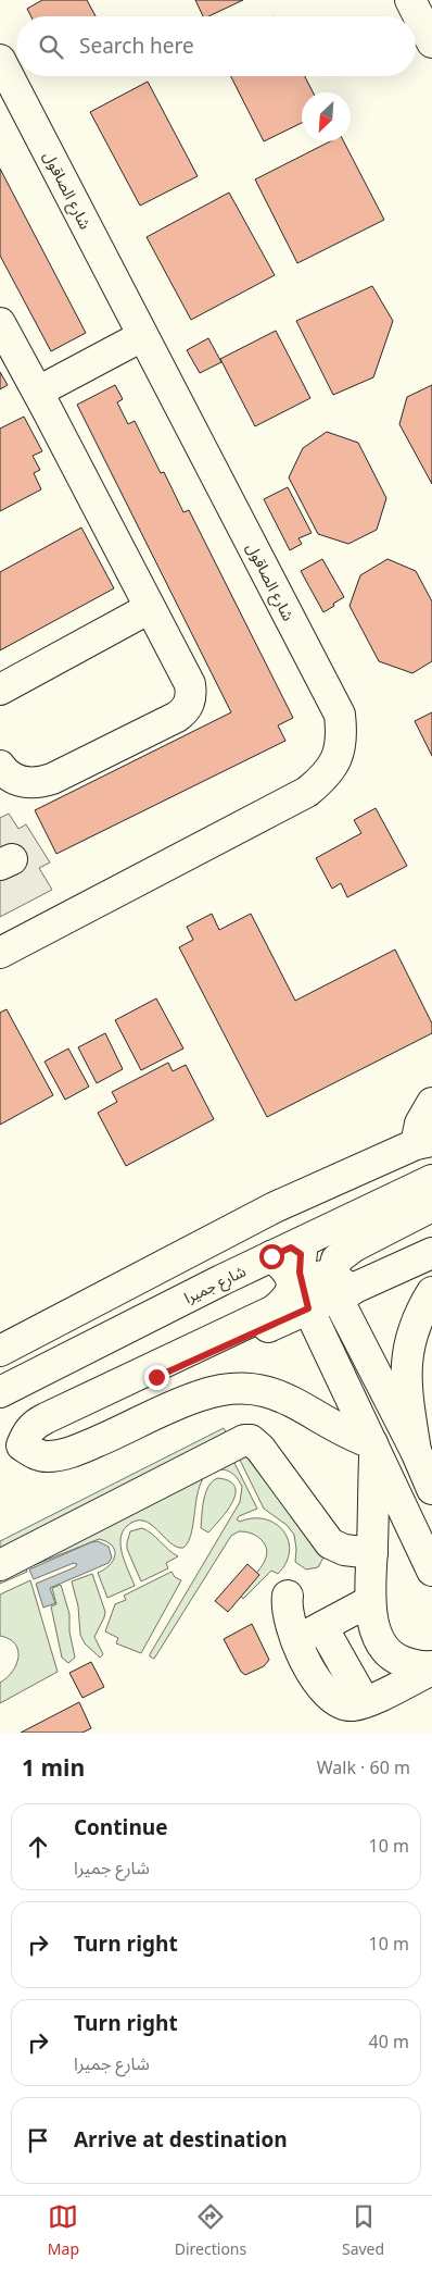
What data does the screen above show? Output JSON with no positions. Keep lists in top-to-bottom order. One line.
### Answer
{"streets":{"main road":["شارع الصاقول","شارع جميرا"]},"north":"bottom left","page":{"search":"Search here","heading":["1 min","Walk · 60 m"],"list":[["Continue","شارع جميرا","10 m"],["Turn right","10 m"],["Turn right","شارع جميرا","40 m"],"Arrive at destination"],"nav":["Map","Directions","Saved"]}}
